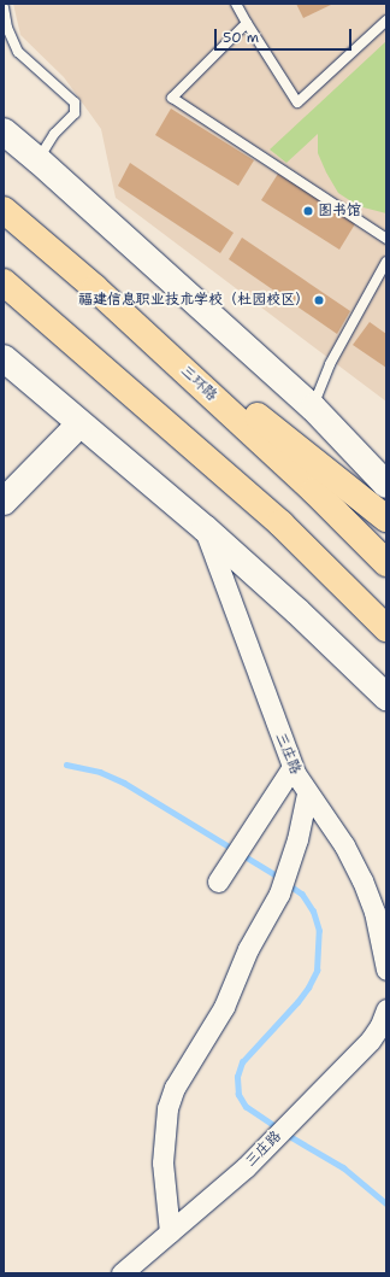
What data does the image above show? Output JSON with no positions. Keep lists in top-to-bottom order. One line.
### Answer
{"streets":{"highway":["三环路"],"street":["三庄路"]},"places":["图书馆","福建信息职业技术学校（杜园校区）"],"scale_bar":"50 m"}
